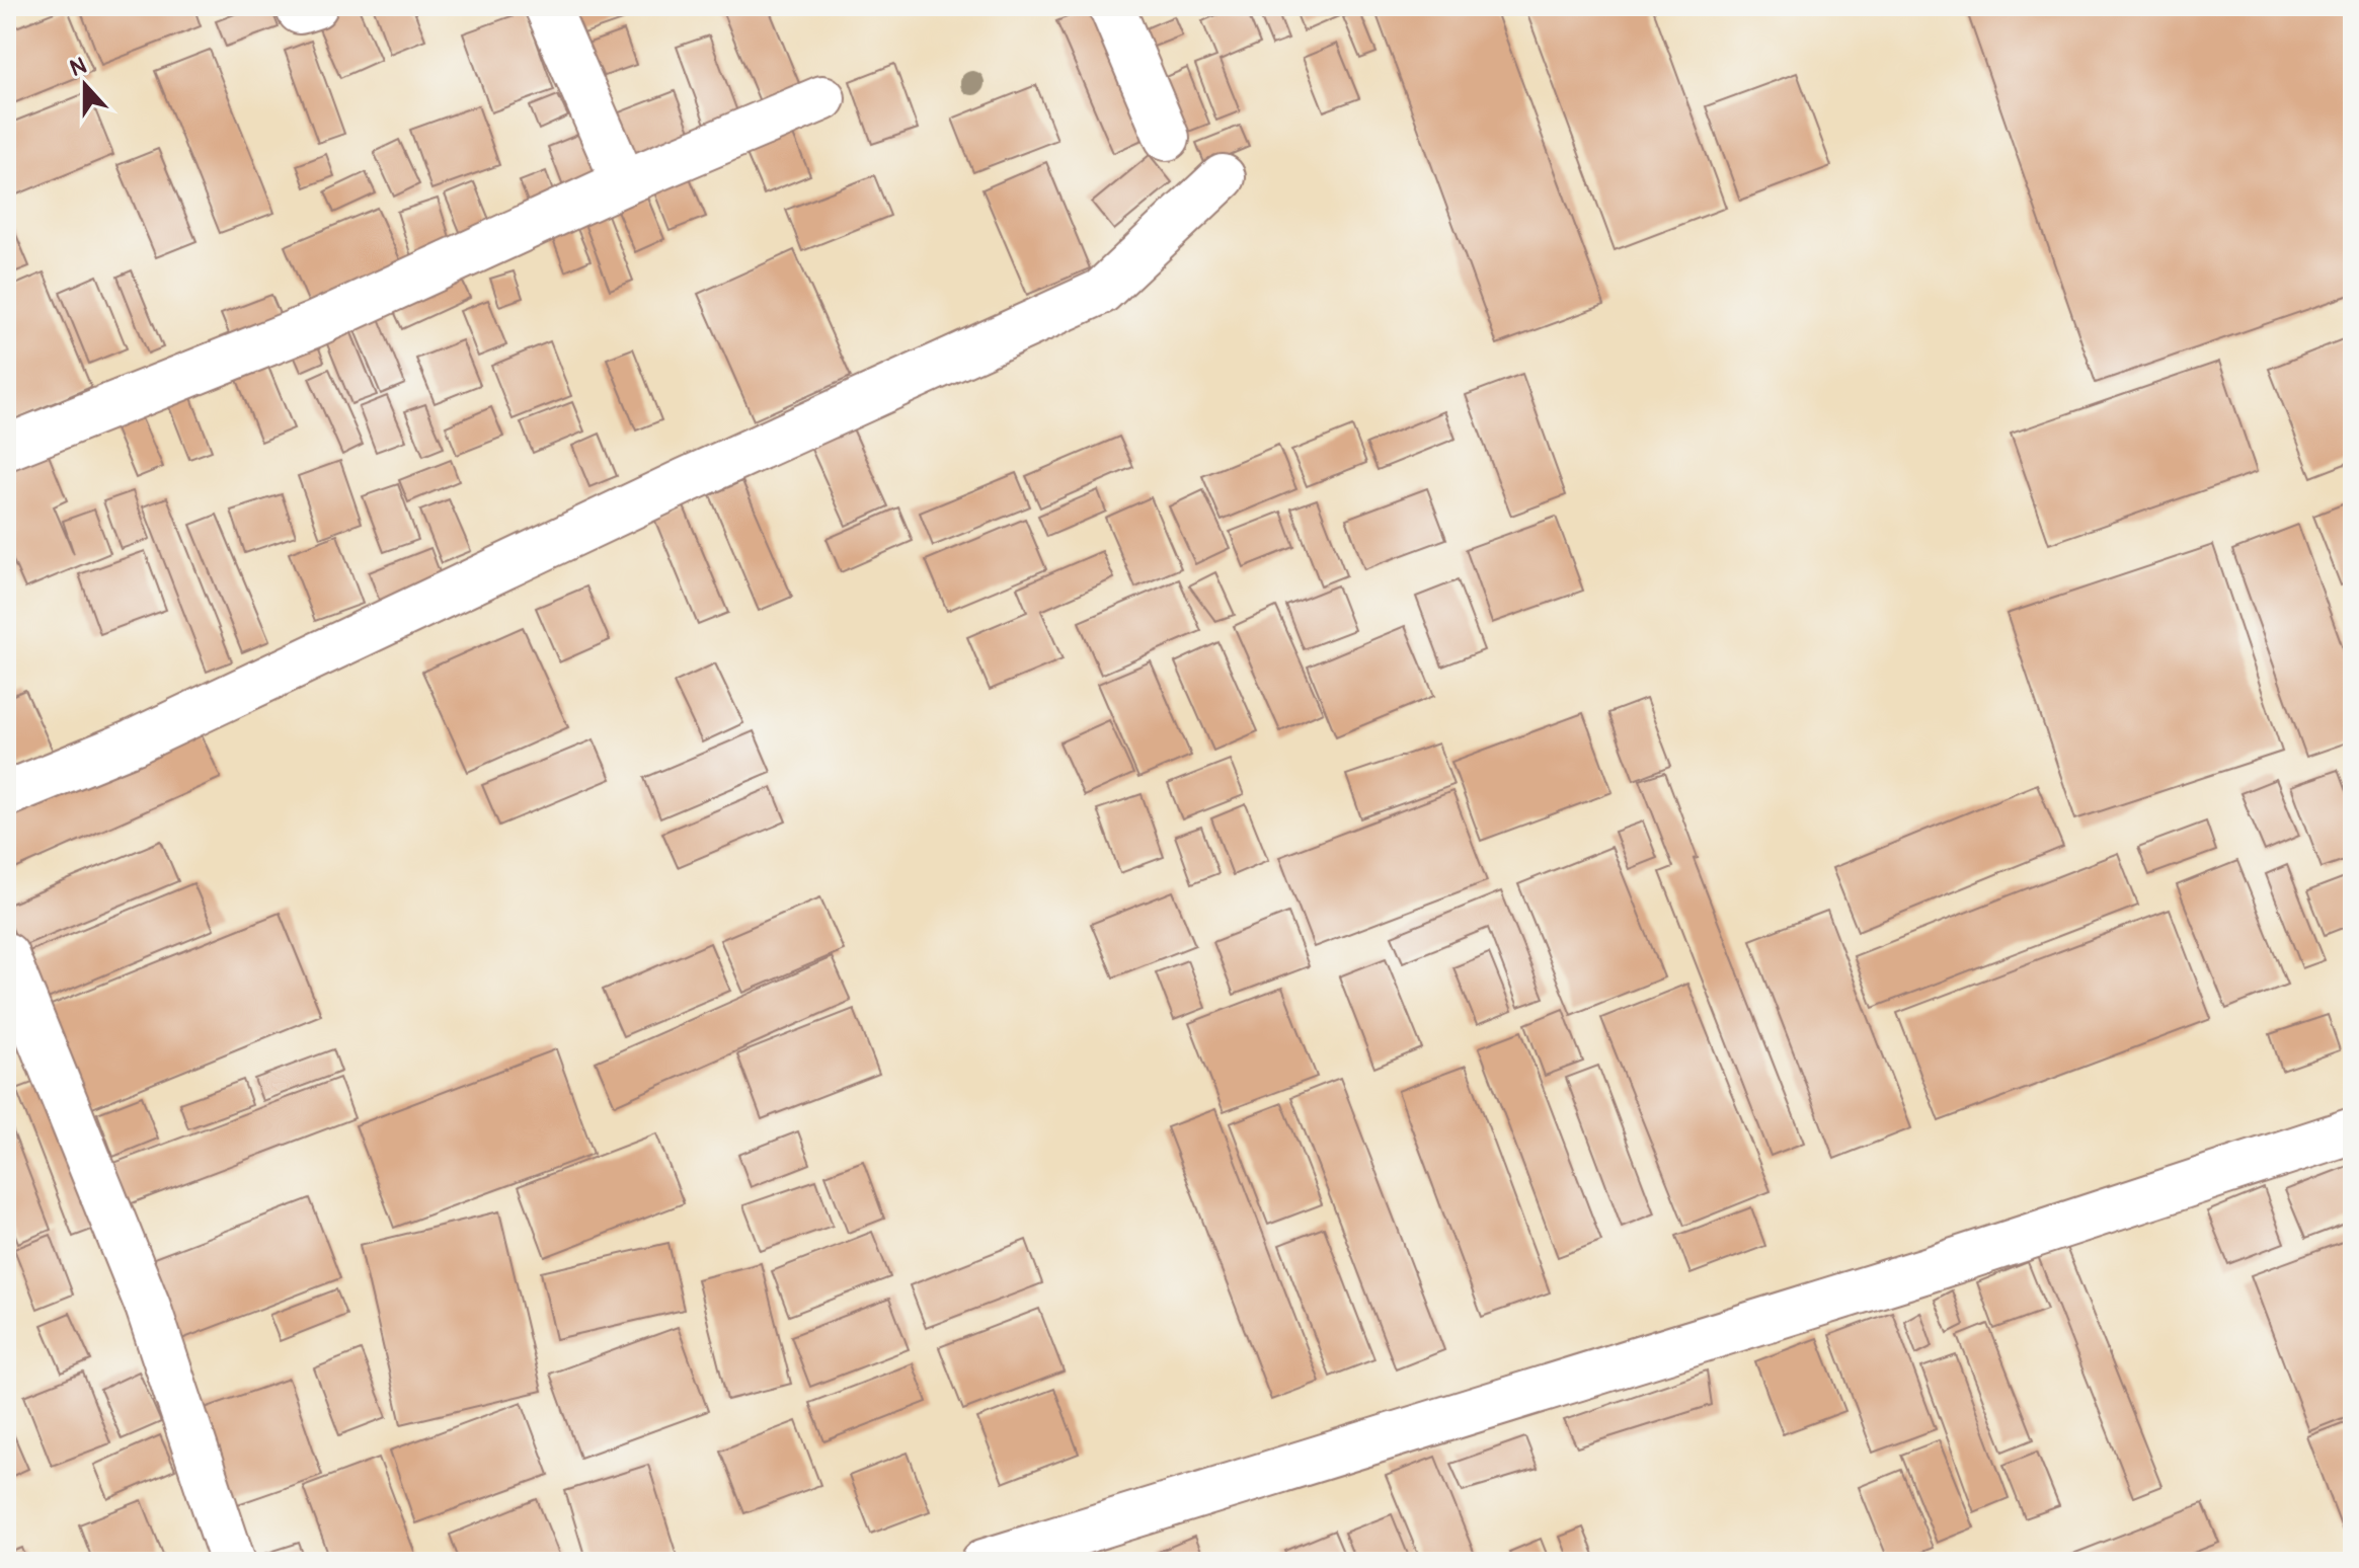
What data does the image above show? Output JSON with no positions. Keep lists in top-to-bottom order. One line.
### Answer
{"north":"top"}
